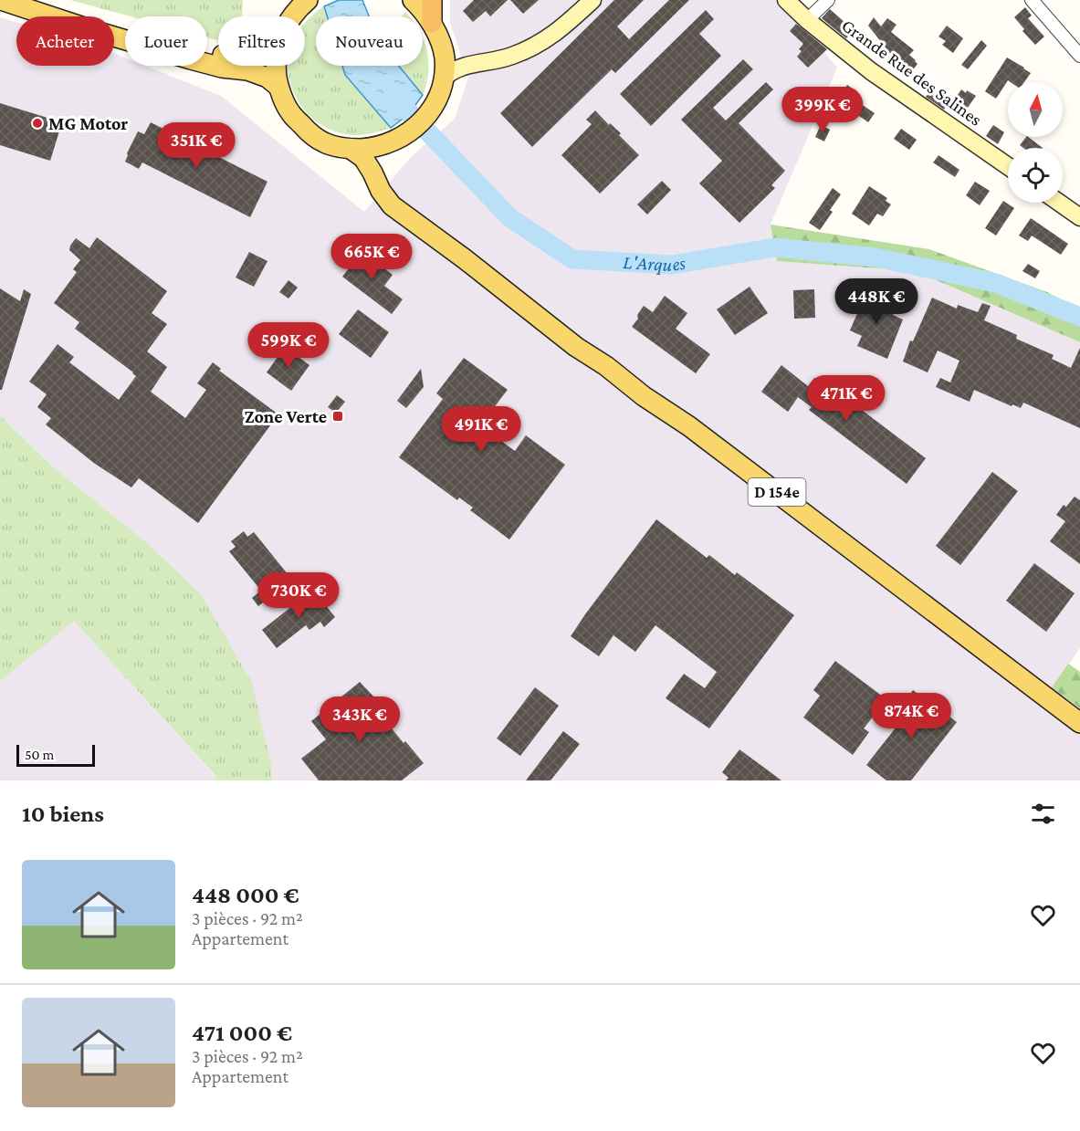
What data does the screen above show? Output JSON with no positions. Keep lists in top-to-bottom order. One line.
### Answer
{"streets":{"main road":["Grande Rue des Salines","D 154e"]},"water":["L'Arques"],"places":{"other":["MG Motor"],"transit":["Zone Verte"]},"scale_bar":"50 m","north":"top","page":{"chip":["Acheter","Louer","Filtres","Nouveau"],"price":["399K €","351K €","665K €","448K €","599K €","471K €","491K €","730K €","874K €","343K €"],"scale":"50 m","heading":"10 biens","list":[{"name":"448 000 €","note":"3 pièces · 92 m² · Appartement"},{"name":"471 000 €","note":"3 pièces · 92 m² · Appartement"}]}}
